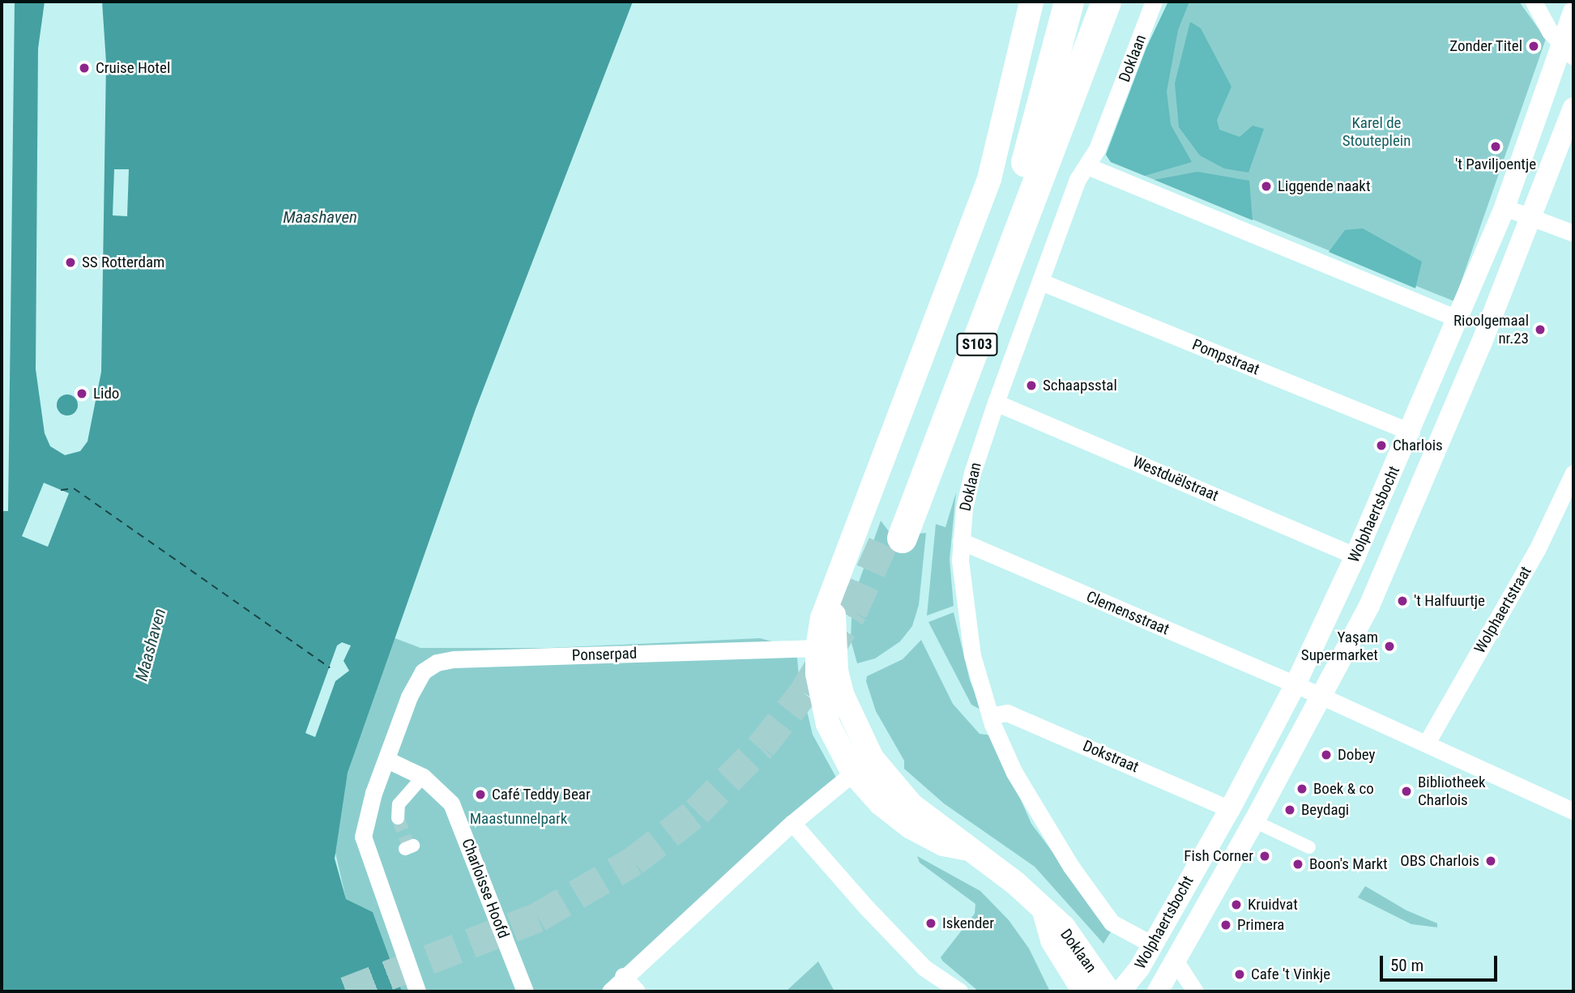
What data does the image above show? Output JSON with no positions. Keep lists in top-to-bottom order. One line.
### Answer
{"streets":{"highway":["S103"],"main road":["Doklaan"],"street":["Pompstraat","Westduëlstraat","Wolphaertsbocht","Wolphaertstraat","Clemensstraat","Ponserpad","Dokstraat","Charloisse Hoofd"]},"crossings":[["Doklaan","Pompstraat"],["Doklaan","Westduëlstraat"],["Doklaan","Wolphaertsbocht"],["Doklaan","Clemensstraat"],["Doklaan","Ponserpad"],["Doklaan","Dokstraat"],["Pompstraat","Wolphaertsbocht"],["Westduëlstraat","Wolphaertsbocht"],["Wolphaertsbocht","Clemensstraat"],["Wolphaertsbocht","Dokstraat"],["Ponserpad","Charloisse Hoofd"]],"water":["Maashaven"],"parks":["Karel de Stouteplein","Maastunnelpark"],"places":["Zonder Titel","Cruise Hotel","'t Paviljoentje","Liggende naakt","SS Rotterdam","Rioolgemaal nr.23","Schaapsstal","Lido","Charlois","'t Halfuurtje","Yaşam Supermarket","Dobey","Boek & co","Bibliotheek Charlois","Café Teddy Bear","Beydagi","Fish Corner","OBS Charlois","Boon's Markt","Kruidvat","Iskender","Primera","Cafe 't Vinkje"],"scale_bar":"50 m"}
